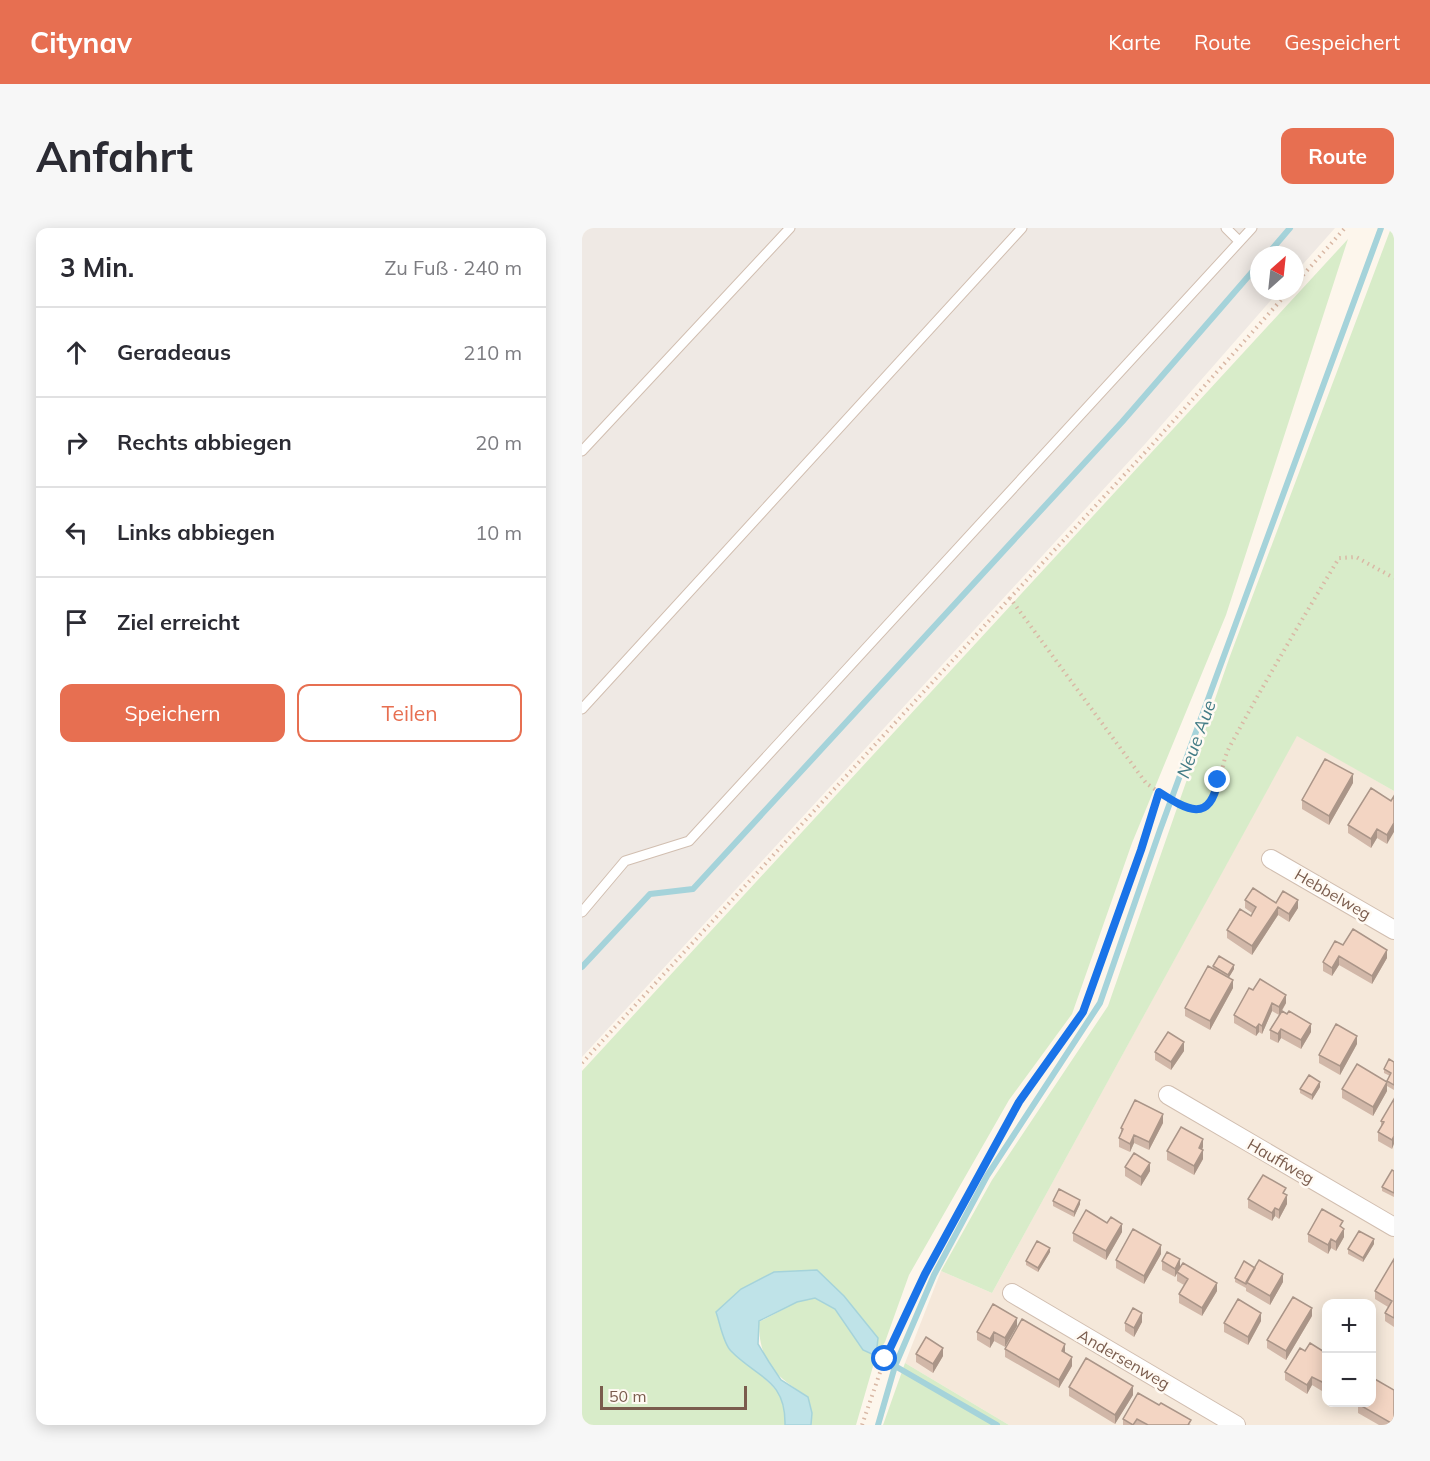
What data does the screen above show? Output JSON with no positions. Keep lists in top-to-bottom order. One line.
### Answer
{"streets":{"street":["Hebbelweg","Hauffweg","Andersenweg"]},"water":["Neue Aue"],"scale_bar":"50 m","north":"top right","page":{"header":"Citynav","nav":["Karte","Route","Gespeichert"],"buttons":["Route",["Speichern","Teilen"]],"title":"Anfahrt","heading":["3 Min.","Zu Fuß · 240 m"],"list":[["Geradeaus","210 m"],["Rechts abbiegen","20 m"],["Links abbiegen","10 m"],"Ziel erreicht"],"map_buttons":["+","−"],"scale":"50 m"}}
